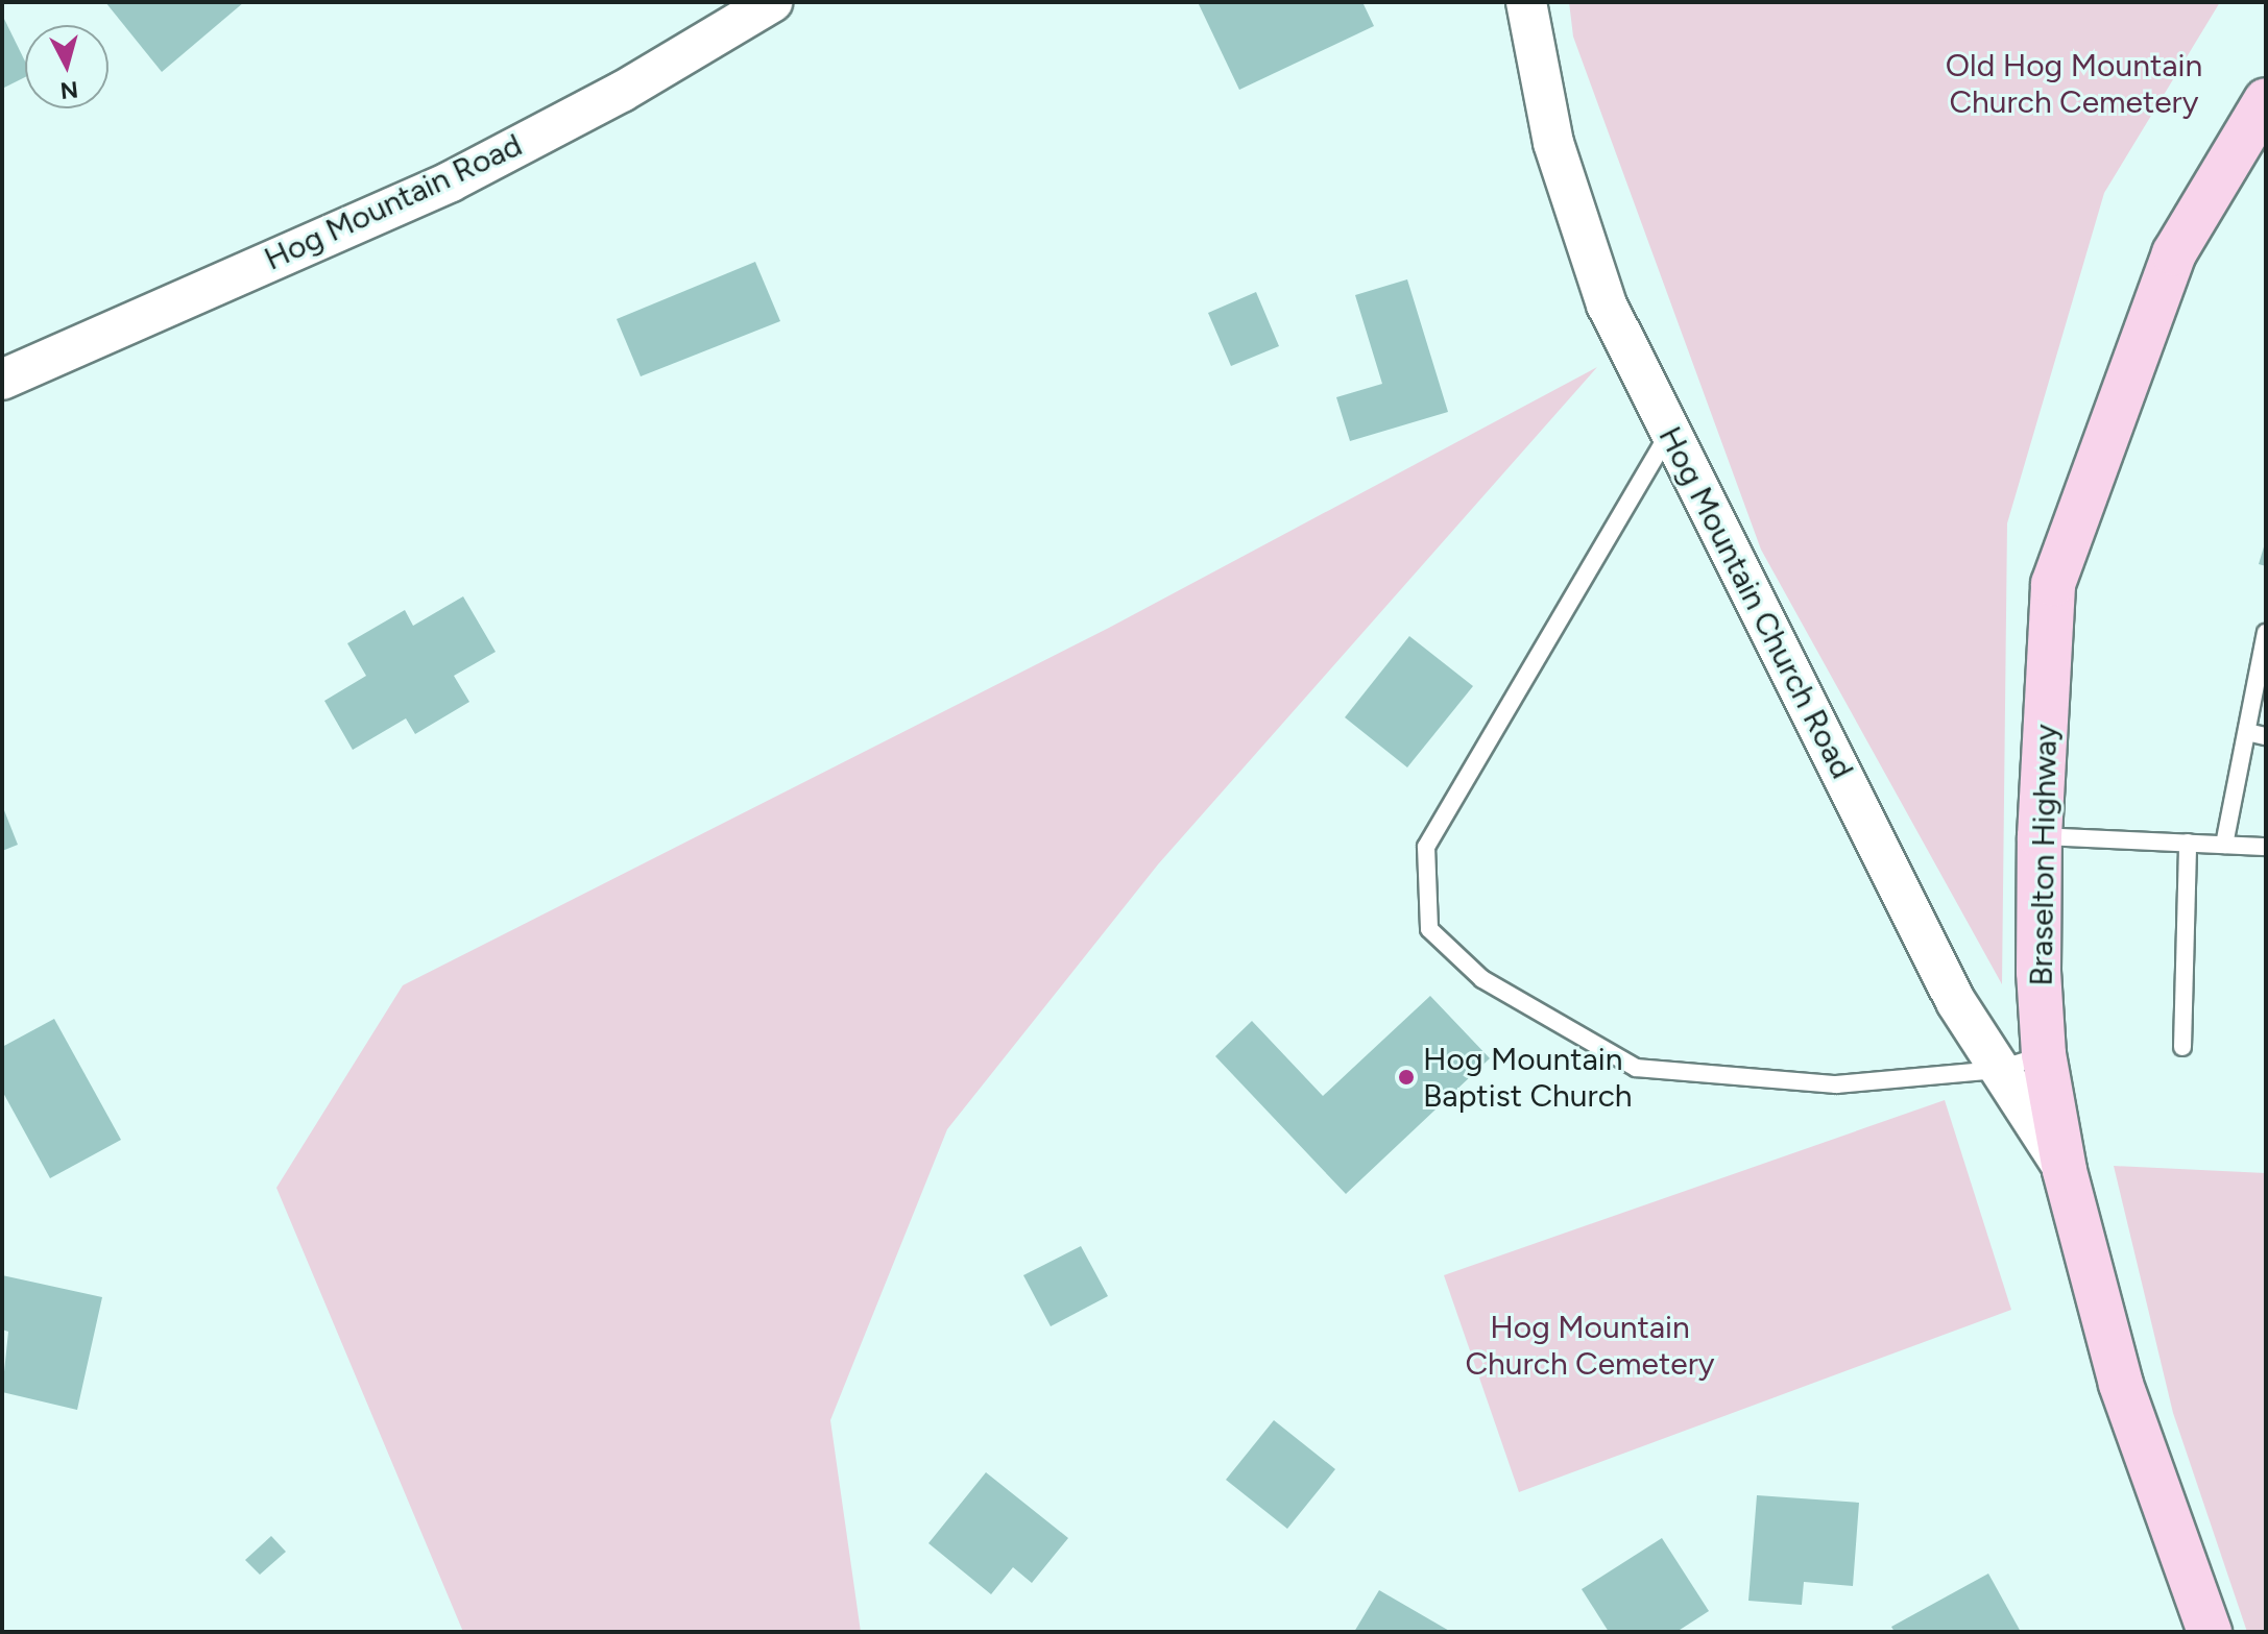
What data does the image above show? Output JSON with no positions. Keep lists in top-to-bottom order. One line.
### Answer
{"streets":{"main road":["Braselton Highway"],"street":["Hog Mountain Road","Hog Mountain Church Road"]},"crossings":[["Hog Mountain Church Road","Braselton Highway"]],"parks":["Old Hog Mountain Church Cemetery","Hog Mountain Church Cemetery"],"places":["Hog Mountain Baptist Church"],"north":"bottom"}
